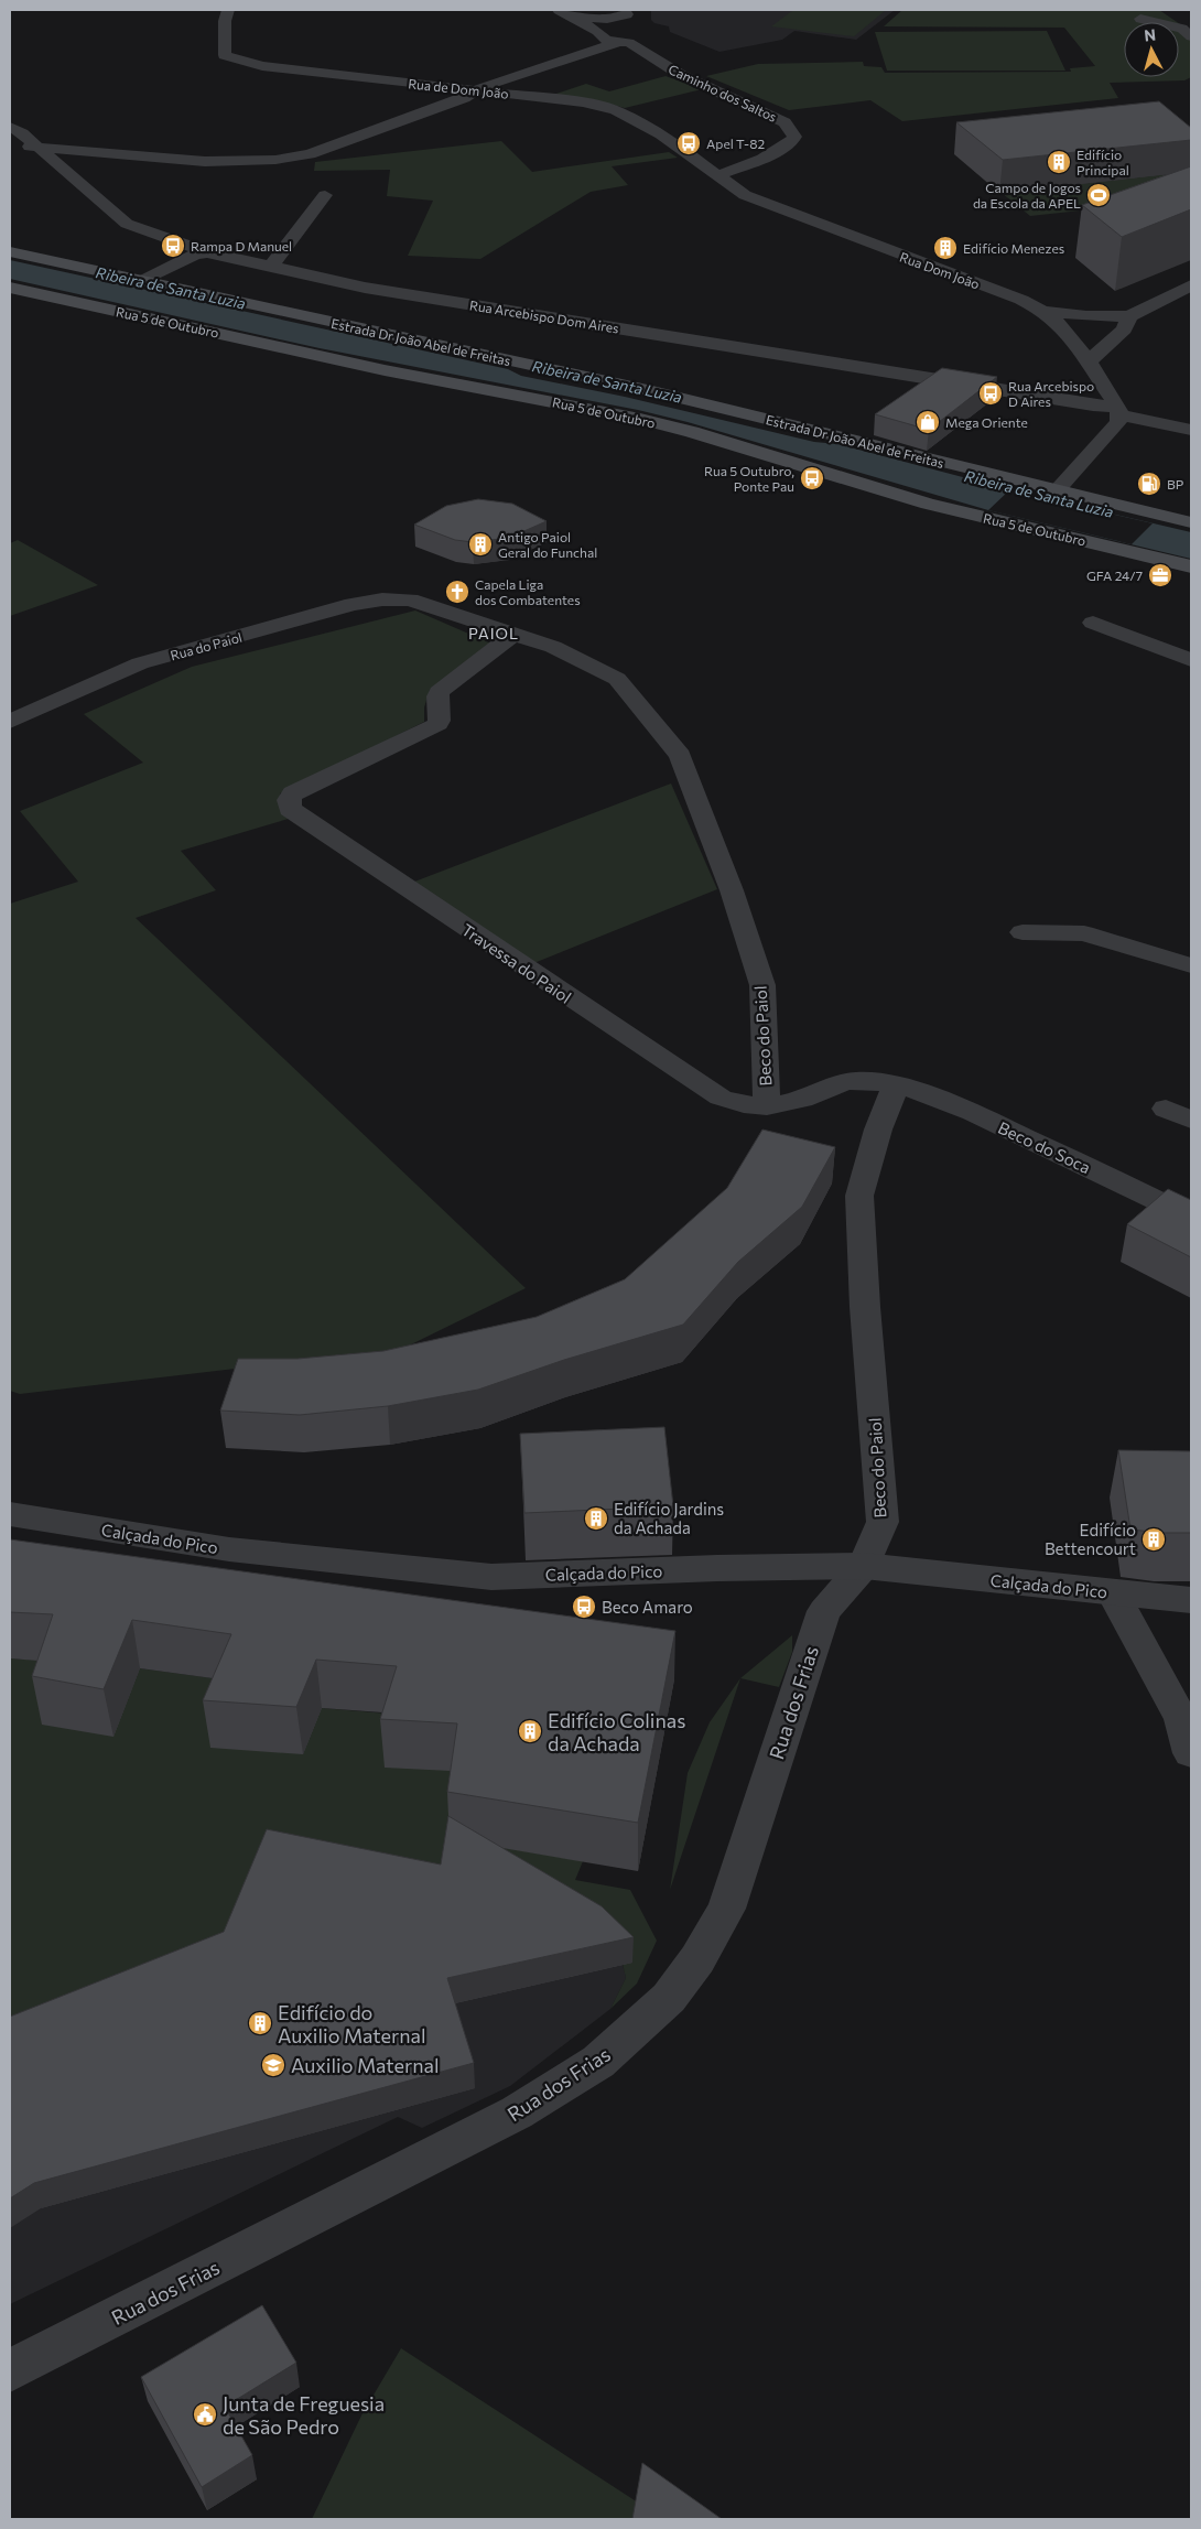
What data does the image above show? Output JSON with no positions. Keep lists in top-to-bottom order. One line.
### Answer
{"streets":{"main road":["Rua 5 de Outubro","Estrada Dr João Abel de Freitas"],"street":["Rua de Dom João","Caminho dos Saltos","Rua Dom João","Rua Arcebispo Dom Aires","Rua do Paiol","Travessa do Paiol","Beco do Paiol","Beco do Soca","Calçada do Pico","Rua dos Frias"]},"crossings":[["Rua de Dom João","Caminho dos Saltos"],["Rua de Dom João","Rua Dom João"],["Caminho dos Saltos","Rua Dom João"],["Rua Dom João","Rua Arcebispo Dom Aires"],["Rua do Paiol","Travessa do Paiol"],["Rua do Paiol","Beco do Paiol"],["Travessa do Paiol","Beco do Paiol"],["Beco do Paiol","Beco do Soca"],["Beco do Paiol","Calçada do Pico"],["Beco do Paiol","Rua dos Frias"],["Calçada do Pico","Rua dos Frias"]],"districts":["PAIOL"],"water":["Ribeira de Santa Luzia"],"places":{"bus stop":["Apel T-82","Rampa D Manuel","Rua Arcebispo D Aires","Rua 5 Outubro, Ponte Pau","Beco Amaro"],"building":["Edifício Principal","Edifício Menezes","Antigo Paiol Geral do Funchal","Edifício Jardins da Achada","Edifício Bettencourt","Edifício Colinas da Achada","Edifício do Auxilio Maternal"],"sports":["Campo de Jogos da Escola da APEL"],"shop":["Mega Oriente"],"fuel station":["BP"],"office":["GFA 24/7"],"church":["Capela Liga dos Combatentes"],"school or university":["Auxilio Maternal"],"public building":["Junta de Freguesia de São Pedro"]},"north":"top"}
